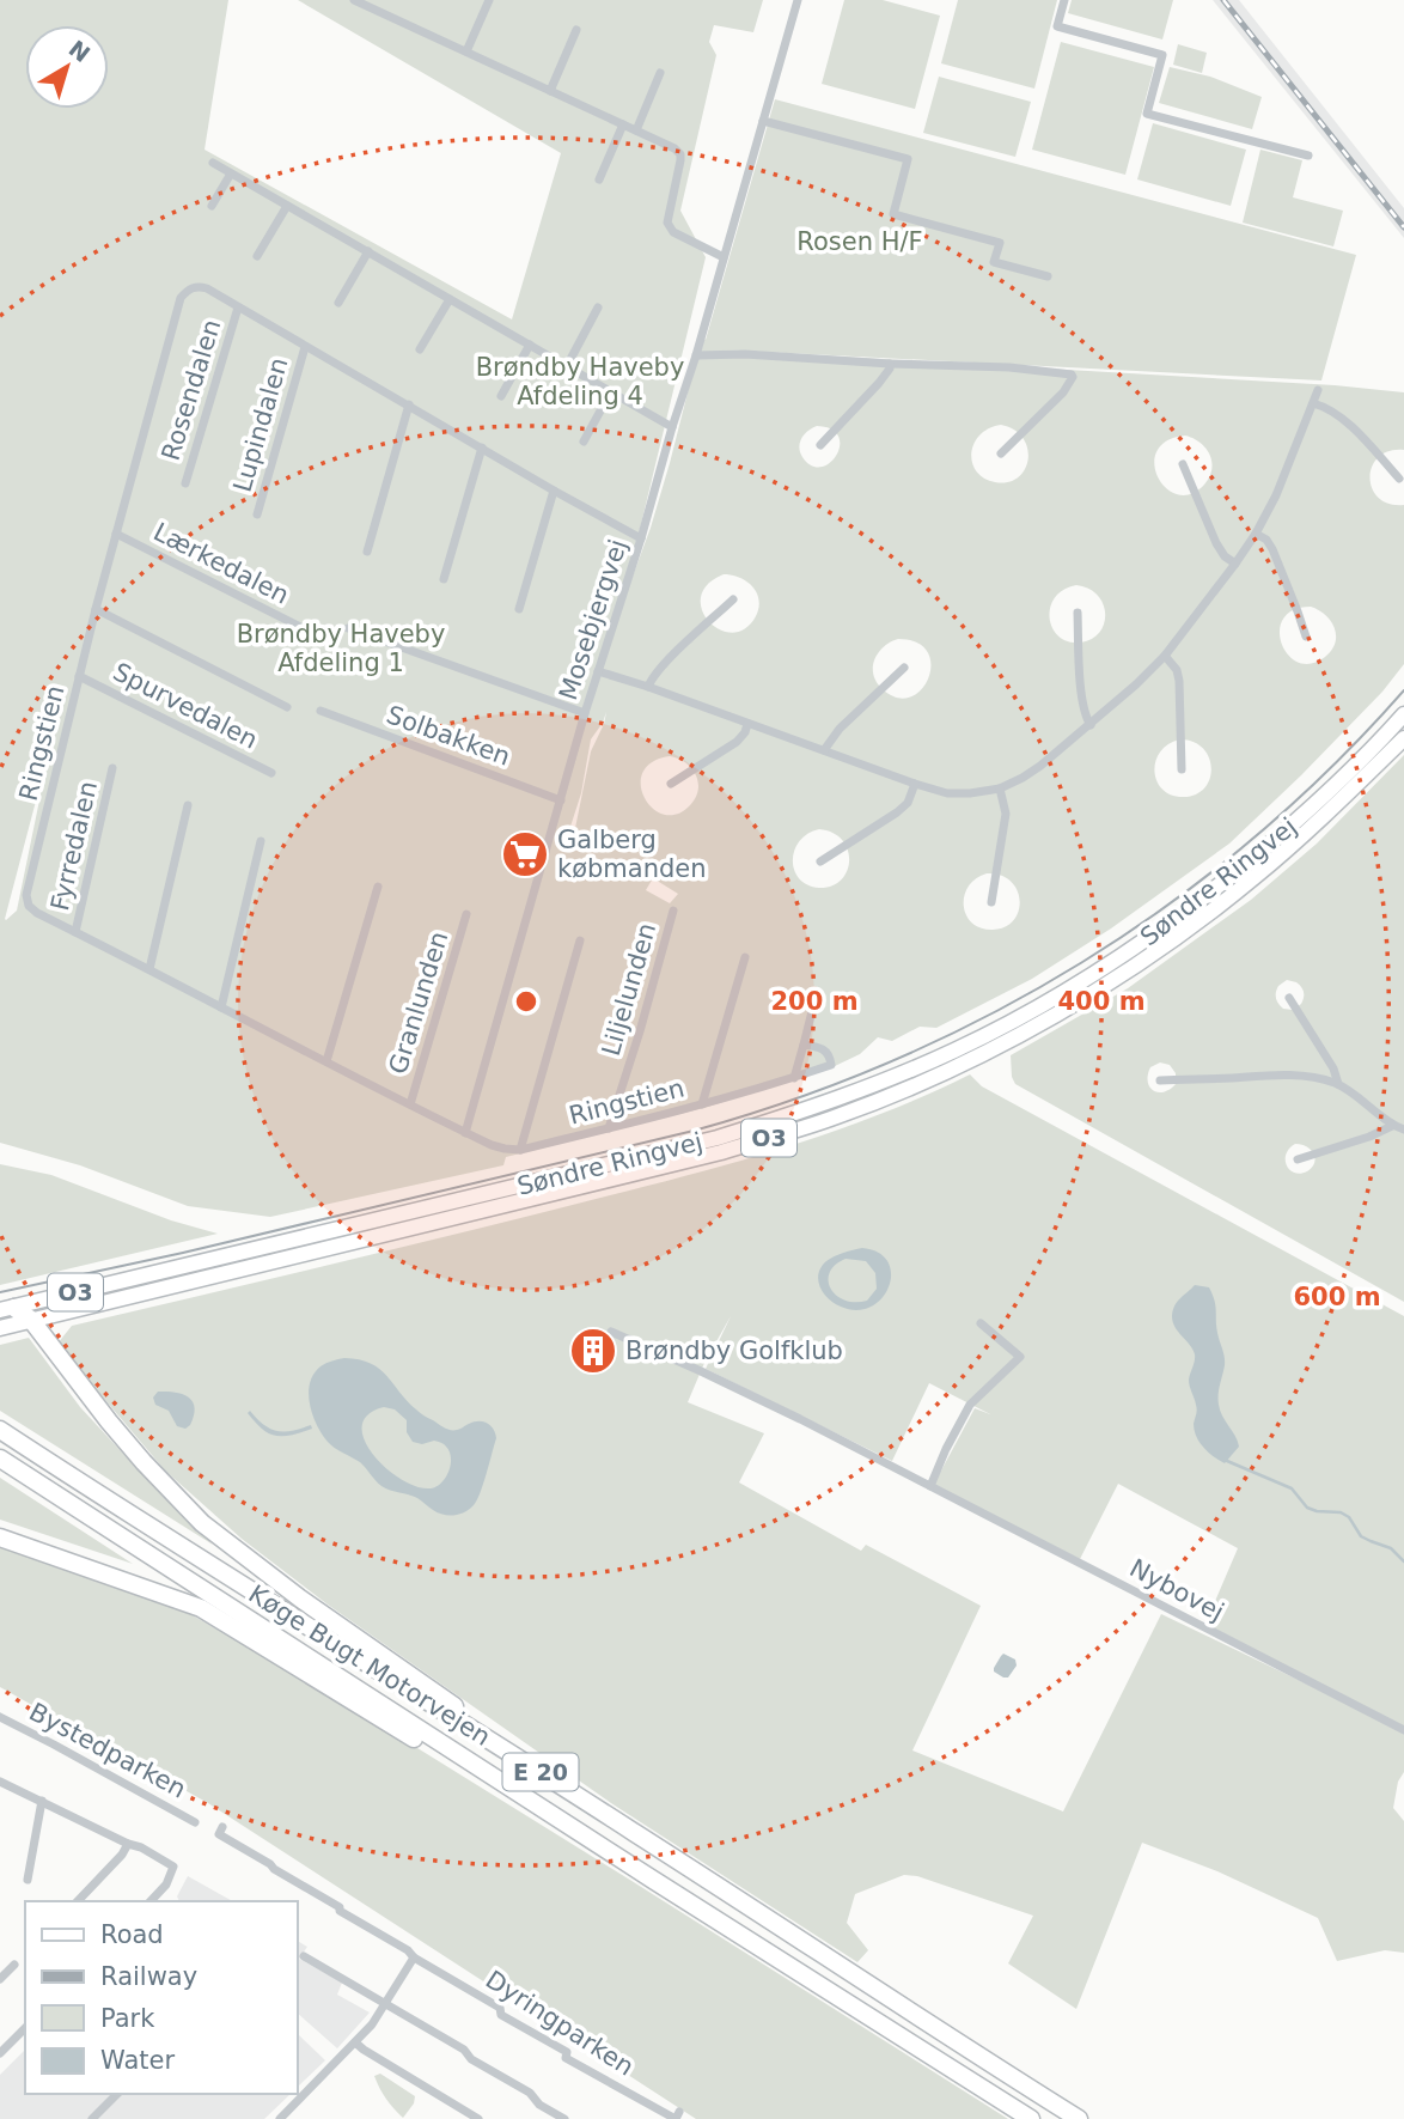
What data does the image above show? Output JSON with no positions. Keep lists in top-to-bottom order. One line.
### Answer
{"streets":{"highway":["Køge Bugt Motorvejen","E 20"],"main road":["Søndre Ringvej","O3"],"street":["Rosendalen","Lupindalen","Lærkedalen","Mosebjergvej","Spurvedalen","Solbakken","Ringstien","Fyrredalen","Liljelunden","Granlunden","Nybovej","Bystedparken","Dyringparken"]},"crossings":[["Rosendalen","Ringstien"],["Lupindalen","Ringstien"],["Lærkedalen","Ringstien"],["Mosebjergvej","Solbakken"],["Mosebjergvej","Ringstien"],["Spurvedalen","Ringstien"],["Ringstien","Fyrredalen"],["Ringstien","Liljelunden"],["Ringstien","Granlunden"]],"parks":["Rosen H/F","Brøndby Haveby Afdeling 4","Brøndby Haveby Afdeling 1"],"places":{"supermarket":["Galberg købmanden"],"building":["Brøndby Golfklub"]},"legend":["Road","Railway","Park","Water"],"north":"top right","rings":["200 m","400 m","600 m"]}
